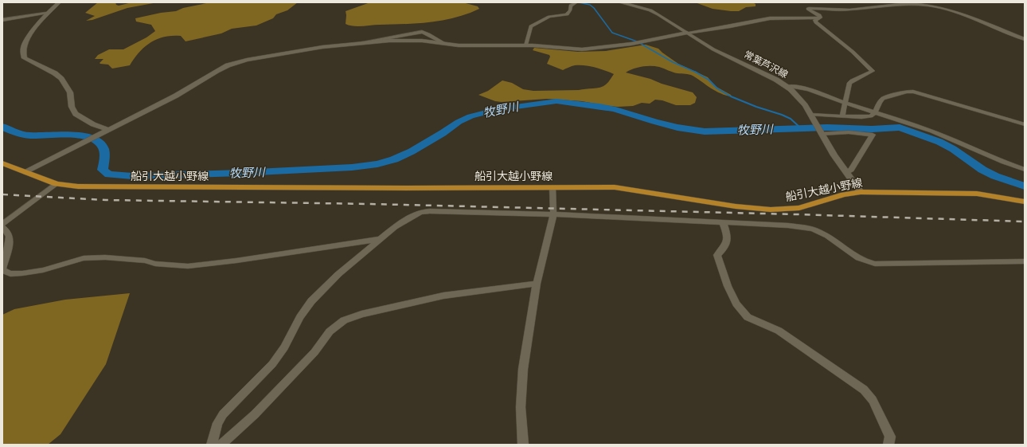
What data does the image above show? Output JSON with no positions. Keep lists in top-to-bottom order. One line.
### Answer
{"streets":{"main road":["船引大越小野線"],"street":["常葉芦沢線"]},"crossings":[["常葉芦沢線","船引大越小野線"]],"water":["牧野川"]}
